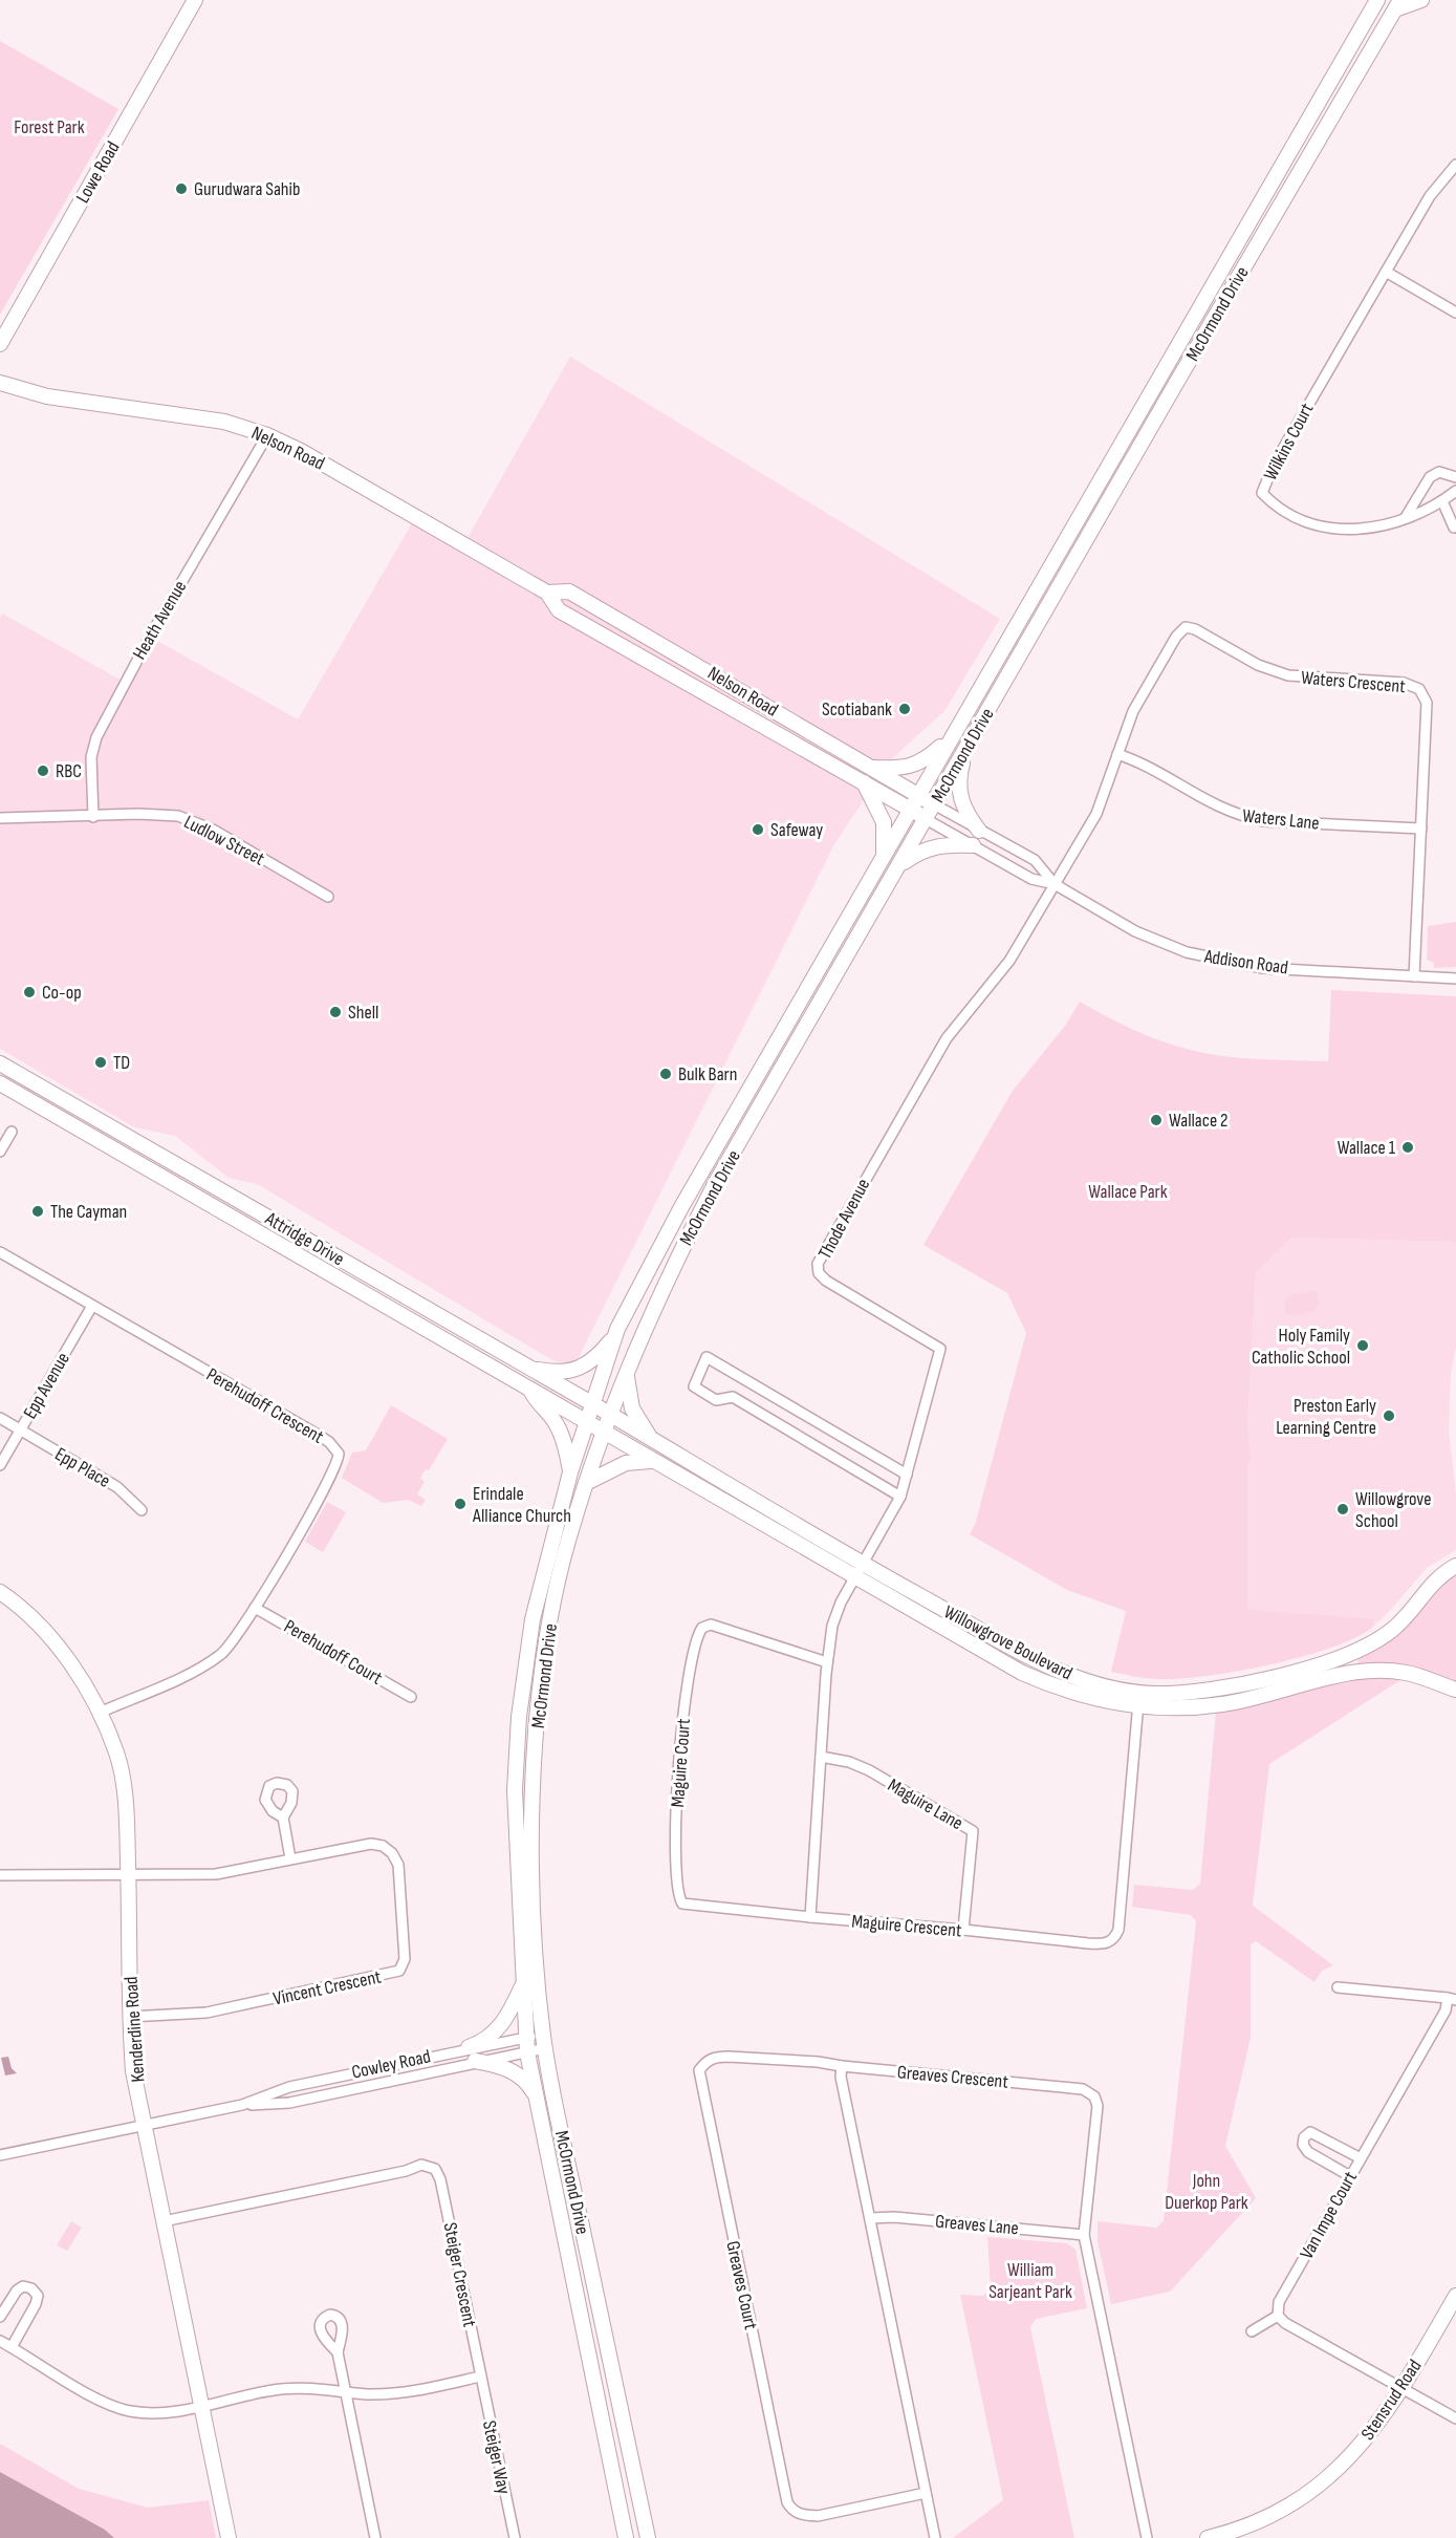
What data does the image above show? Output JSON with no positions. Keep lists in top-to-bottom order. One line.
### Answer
{"streets":{"main road":["Lowe Road","McOrmond Drive","Nelson Road","Attridge Drive","Willowgrove Boulevard","Kenderdine Road","Stensrud Road"],"street":["Wilkins Court","Heath Avenue","Waters Crescent","Waters Lane","Ludlow Street","Addison Road","Thode Avenue","Epp Avenue","Perehudoff Crescent","Epp Place","Perehudoff Court","Maguire Court","Maguire Lane","Maguire Crescent","Vincent Crescent","Cowley Road","Greaves Crescent","Van Impe Court","Greaves Lane","Steiger Crescent","Greaves Court","Steiger Way"]},"crossings":[["McOrmond Drive","Nelson Road"],["McOrmond Drive","Addison Road"],["McOrmond Drive","Attridge Drive"],["McOrmond Drive","Willowgrove Boulevard"],["McOrmond Drive","Cowley Road"],["Nelson Road","Heath Avenue"],["Nelson Road","Addison Road"],["Heath Avenue","Ludlow Street"],["Waters Crescent","Waters Lane"],["Waters Crescent","Addison Road"],["Waters Crescent","Thode Avenue"],["Addison Road","Thode Avenue"],["Thode Avenue","Willowgrove Boulevard"],["Attridge Drive","Willowgrove Boulevard"],["Epp Avenue","Perehudoff Crescent"],["Epp Avenue","Epp Place"],["Perehudoff Crescent","Perehudoff Court"],["Perehudoff Crescent","Kenderdine Road"],["Willowgrove Boulevard","Maguire Crescent"],["Maguire Court","Maguire Crescent"],["Maguire Lane","Maguire Crescent"],["Vincent Crescent","Kenderdine Road"],["Kenderdine Road","Cowley Road"],["Kenderdine Road","Steiger Crescent"],["Greaves Crescent","Greaves Lane"],["Greaves Crescent","Greaves Court"],["Steiger Crescent","Steiger Way"]],"parks":["Forest Park","Wallace Park","John Duerkop Park","William Sarjeant Park"],"places":["Gurudwara Sahib","Scotiabank","RBC","Safeway","Co-op","Shell","TD","Bulk Barn","Wallace 2","Wallace 1","The Cayman","Holy Family Catholic School","Preston Early Learning Centre","Erindale Alliance Church","Willowgrove School"]}
